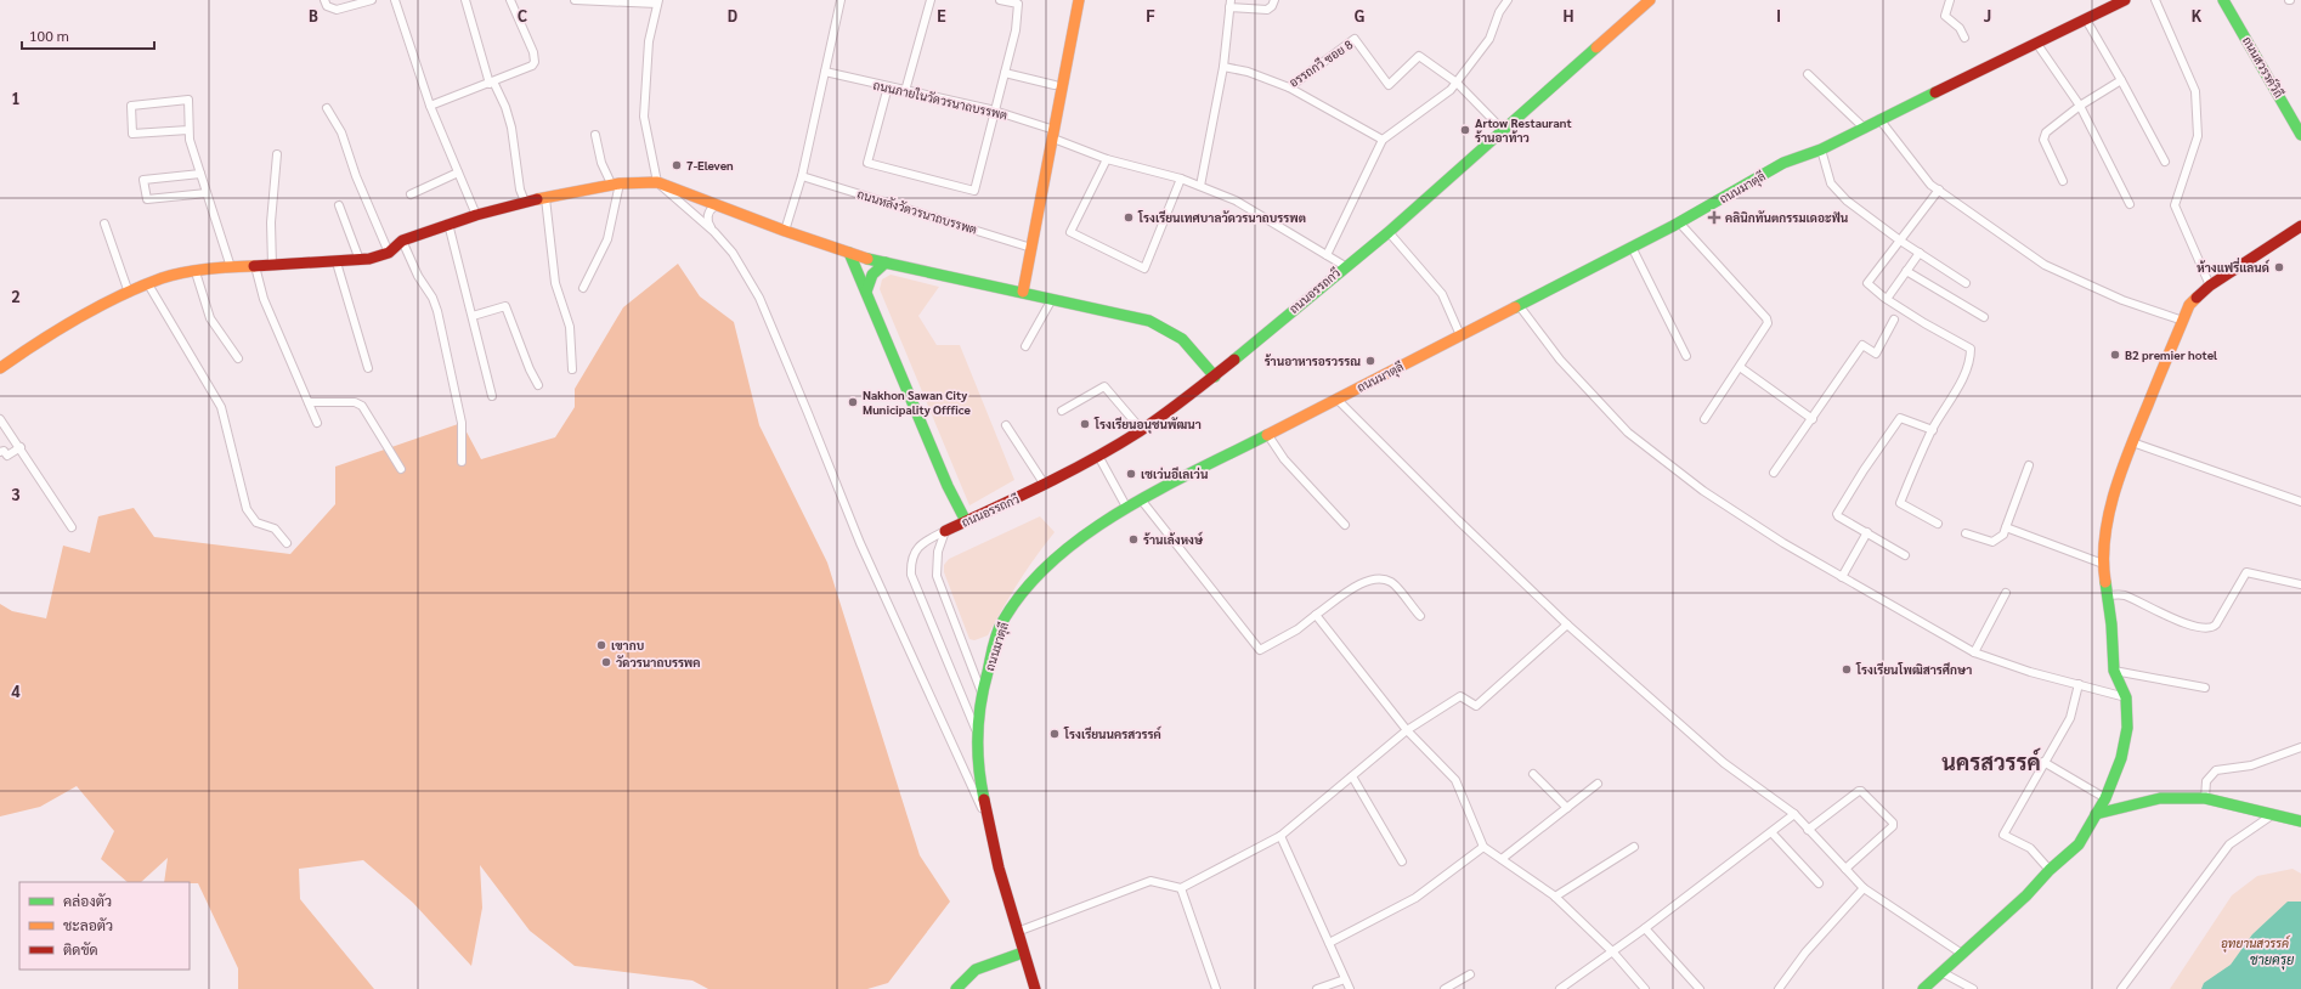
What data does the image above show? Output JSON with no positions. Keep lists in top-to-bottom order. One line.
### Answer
{"streets":{"street":["อรรถกวี ซอย 8","ถนนสวรรค์วิถี","ถนนภายในวัดวรนาถบรรพต","ถนนมาตุลี","ถนนหลังวัดวรนาถบรรพต","ถนนอรรถกวี"]},"crossings":[["อรรถกวี ซอย 8","ถนนอรรถกวี"],["ถนนภายในวัดวรนาถบรรพต","ถนนอรรถกวี"]],"districts":["นครสวรรค์"],"water":["ชายครุย"],"parks":["อุทยานสวรรค์"],"places":{"other":["Artow Restaurant ร้านอาท้าว","7-Eleven","โรงเรียนเทศบาลวัดวรนาถบรรพต","ห้างแฟรี่แลนด์","B2 premier hotel","ร้านอาหารอรวรรณ","Nakhon Sawan City Municipality Offfice","โรงเรียนอนุชนพัฒนา","เซเว่นอีเลเว่น","ร้านเล้งหงษ์","เขากบ","วัดวรนาถบรรพค","โรงเรียนโพฒิสารศึกษา","โรงเรียนนครสวรรค์"],"health":["คลินิกทันตกรรมเดอะฟัน"]},"legend":["คล่องตัว","ชะลอตัว","ติดขัด"],"scale_bar":"100 m","grid":{"columns":["B","C","D","E","F","G","H","I","J","K"],"rows":["1","2","3","4"]}}
